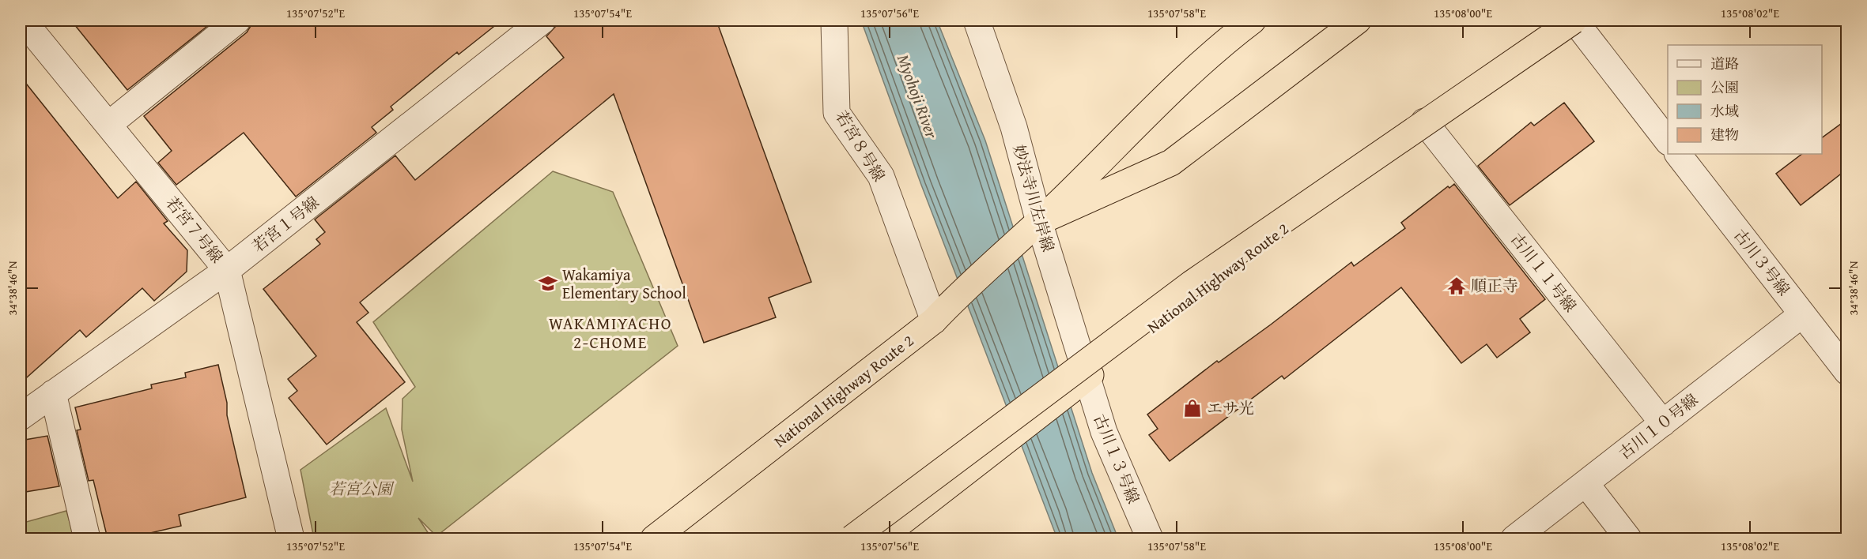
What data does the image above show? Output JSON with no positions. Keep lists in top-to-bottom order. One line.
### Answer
{"streets":{"highway":["National Highway Route 2"],"street":["若宮８号線","妙法寺川左岸線","若宮１号線","若宮７号線","古川３号線","古川１１号線","古川１０号線","古川１３号線"]},"crossings":[["若宮８号線","National Highway Route 2"],["妙法寺川左岸線","National Highway Route 2"],["妙法寺川左岸線","古川１３号線"],["若宮１号線","若宮７号線"],["古川３号線","古川１０号線"],["古川１１号線","National Highway Route 2"],["古川１１号線","古川１０号線"],["National Highway Route 2","古川１３号線"]],"districts":["WAKAMIYACHO 2-CHOME"],"water":["Myohoji River"],"parks":["若宮公園"],"places":{"school or university":["Wakamiya Elementary School"],"temple":["順正寺"],"shop":["エサ光"]},"legend":["道路","公園","水域","建物"],"coordinates":["135°07'52\"E","135°07'54\"E","135°07'56\"E","135°07'58\"E","135°08'00\"E","135°08'02\"E","34°38'46\"N"]}
